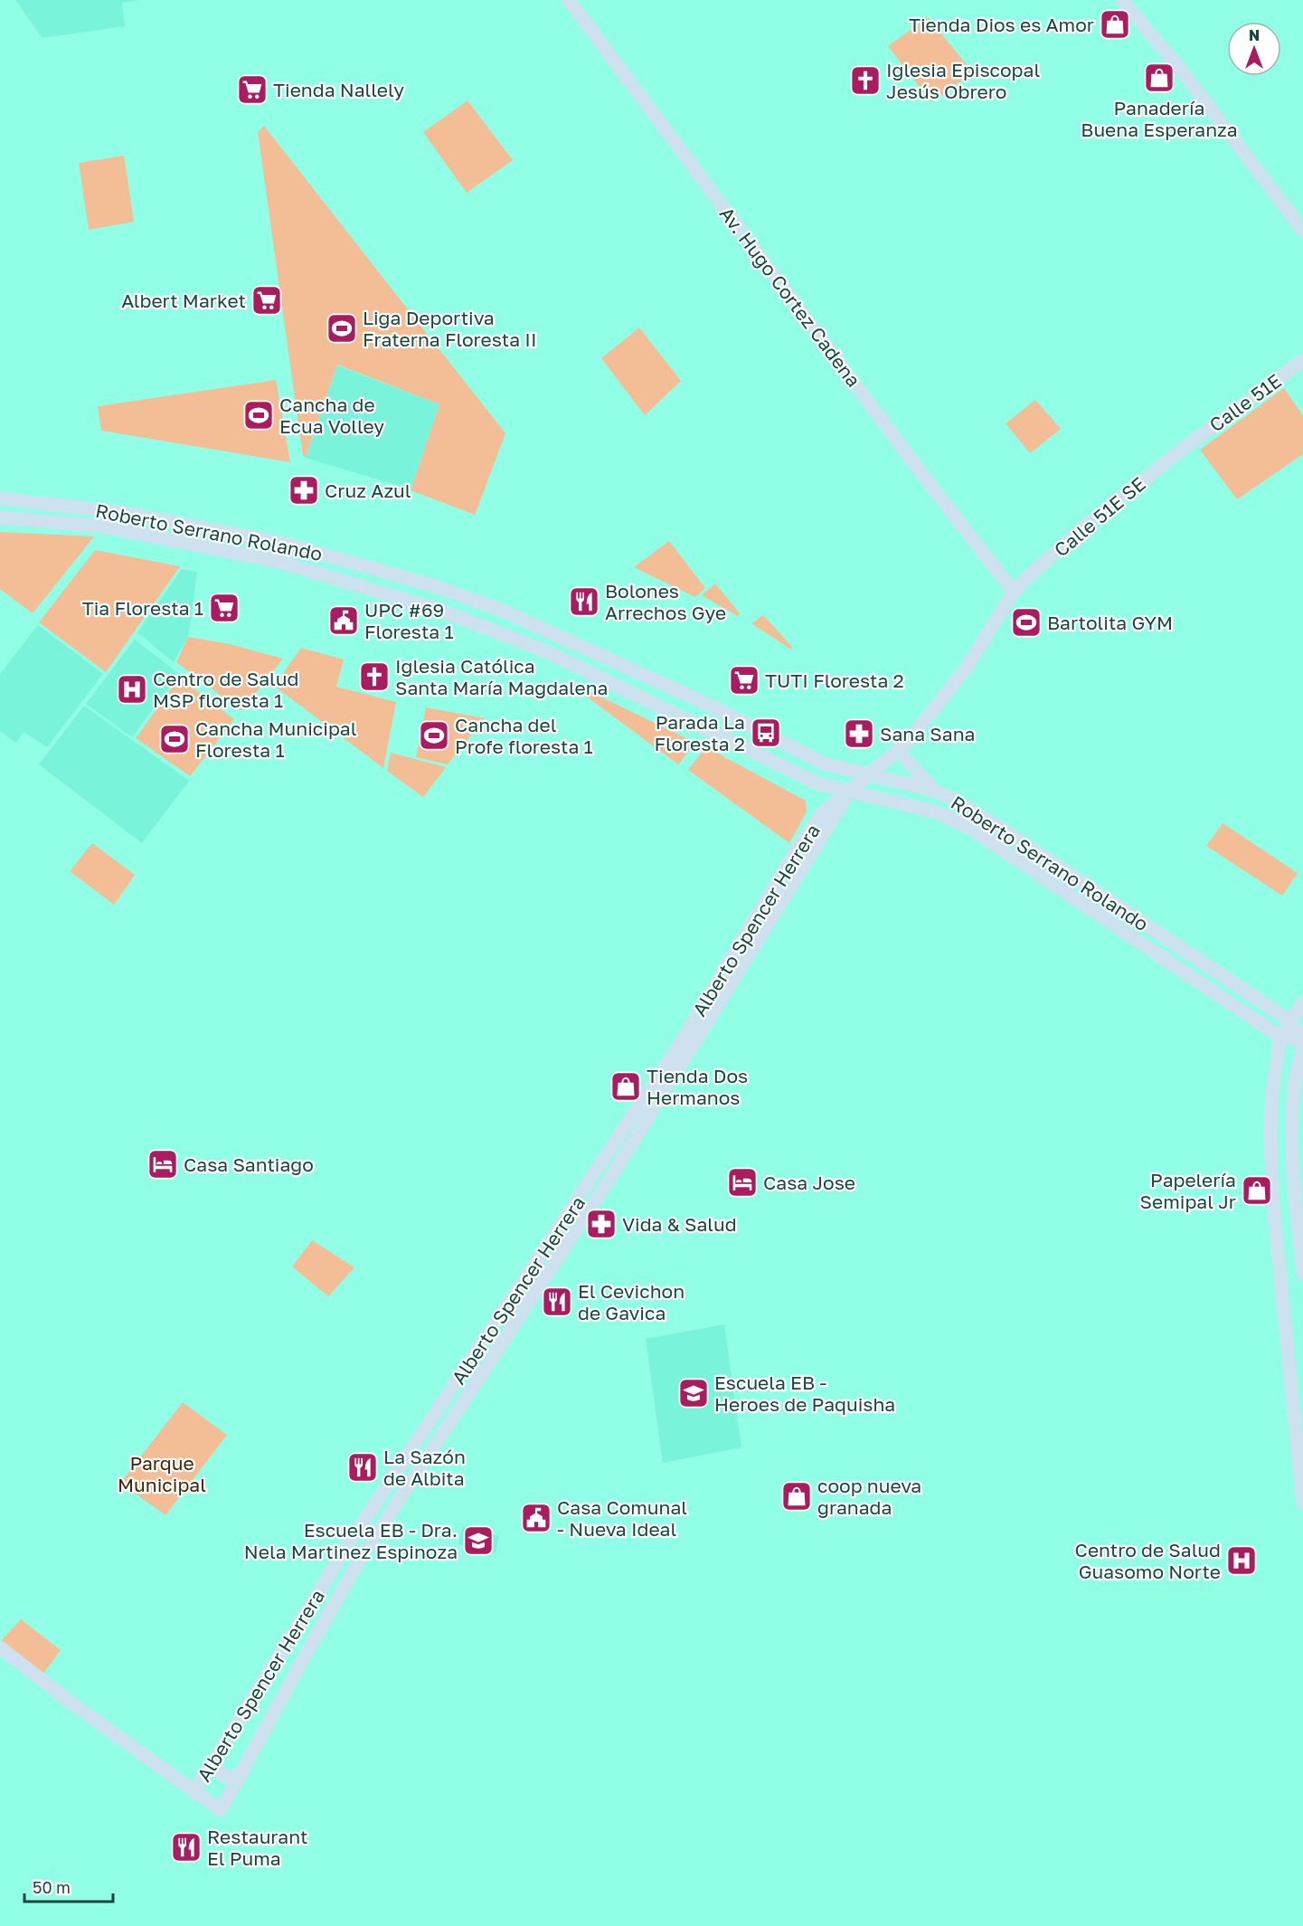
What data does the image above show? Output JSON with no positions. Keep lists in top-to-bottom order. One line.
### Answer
{"streets":{"street":["Av. Hugo Cortez Cadena","Calle 51E","Calle 51E SE","Roberto Serrano Rolando","Alberto Spencer Herrera"]},"crossings":[["Av. Hugo Cortez Cadena","Calle 51E SE"],["Av. Hugo Cortez Cadena","Alberto Spencer Herrera"],["Calle 51E","Calle 51E SE"],["Calle 51E SE","Alberto Spencer Herrera"],["Roberto Serrano Rolando","Alberto Spencer Herrera"]],"parks":["Parque Municipal"],"places":{"shop":["Tienda Dios es Amor","Panadería Buena Esperanza","Tienda Dos Hermanos","Papelería Semipal Jr","coop nueva granada"],"church":["Iglesia Episcopal Jesús Obrero","Iglesia Católica Santa María Magdalena"],"supermarket":["Tienda Nallely","Albert Market","Tia Floresta 1","TUTI Floresta 2"],"sports":["Liga Deportiva Fraterna Floresta II","Cancha de Ecua Volley","Bartolita GYM","Cancha del Profe floresta 1","Cancha Municipal Floresta 1"],"pharmacy":["Cruz Azul","Sana Sana","Vida & Salud"],"restaurant":["Bolones Arrechos Gye","El Cevichon de Gavica","La Sazón de Albita","Restaurant El Puma"],"public building":["UPC #69 Floresta 1","Casa Comunal - Nueva Ideal"],"hospital":["Centro de Salud MSP floresta 1","Centro de Salud Guasomo Norte"],"bus stop":["Parada La Floresta 2"],"hotel":["Casa Santiago","Casa Jose"],"school or university":["Escuela EB - Heroes de Paquisha","Escuela EB - Dra. Nela Martinez Espinoza"]},"scale_bar":"50 m","north":"top"}
